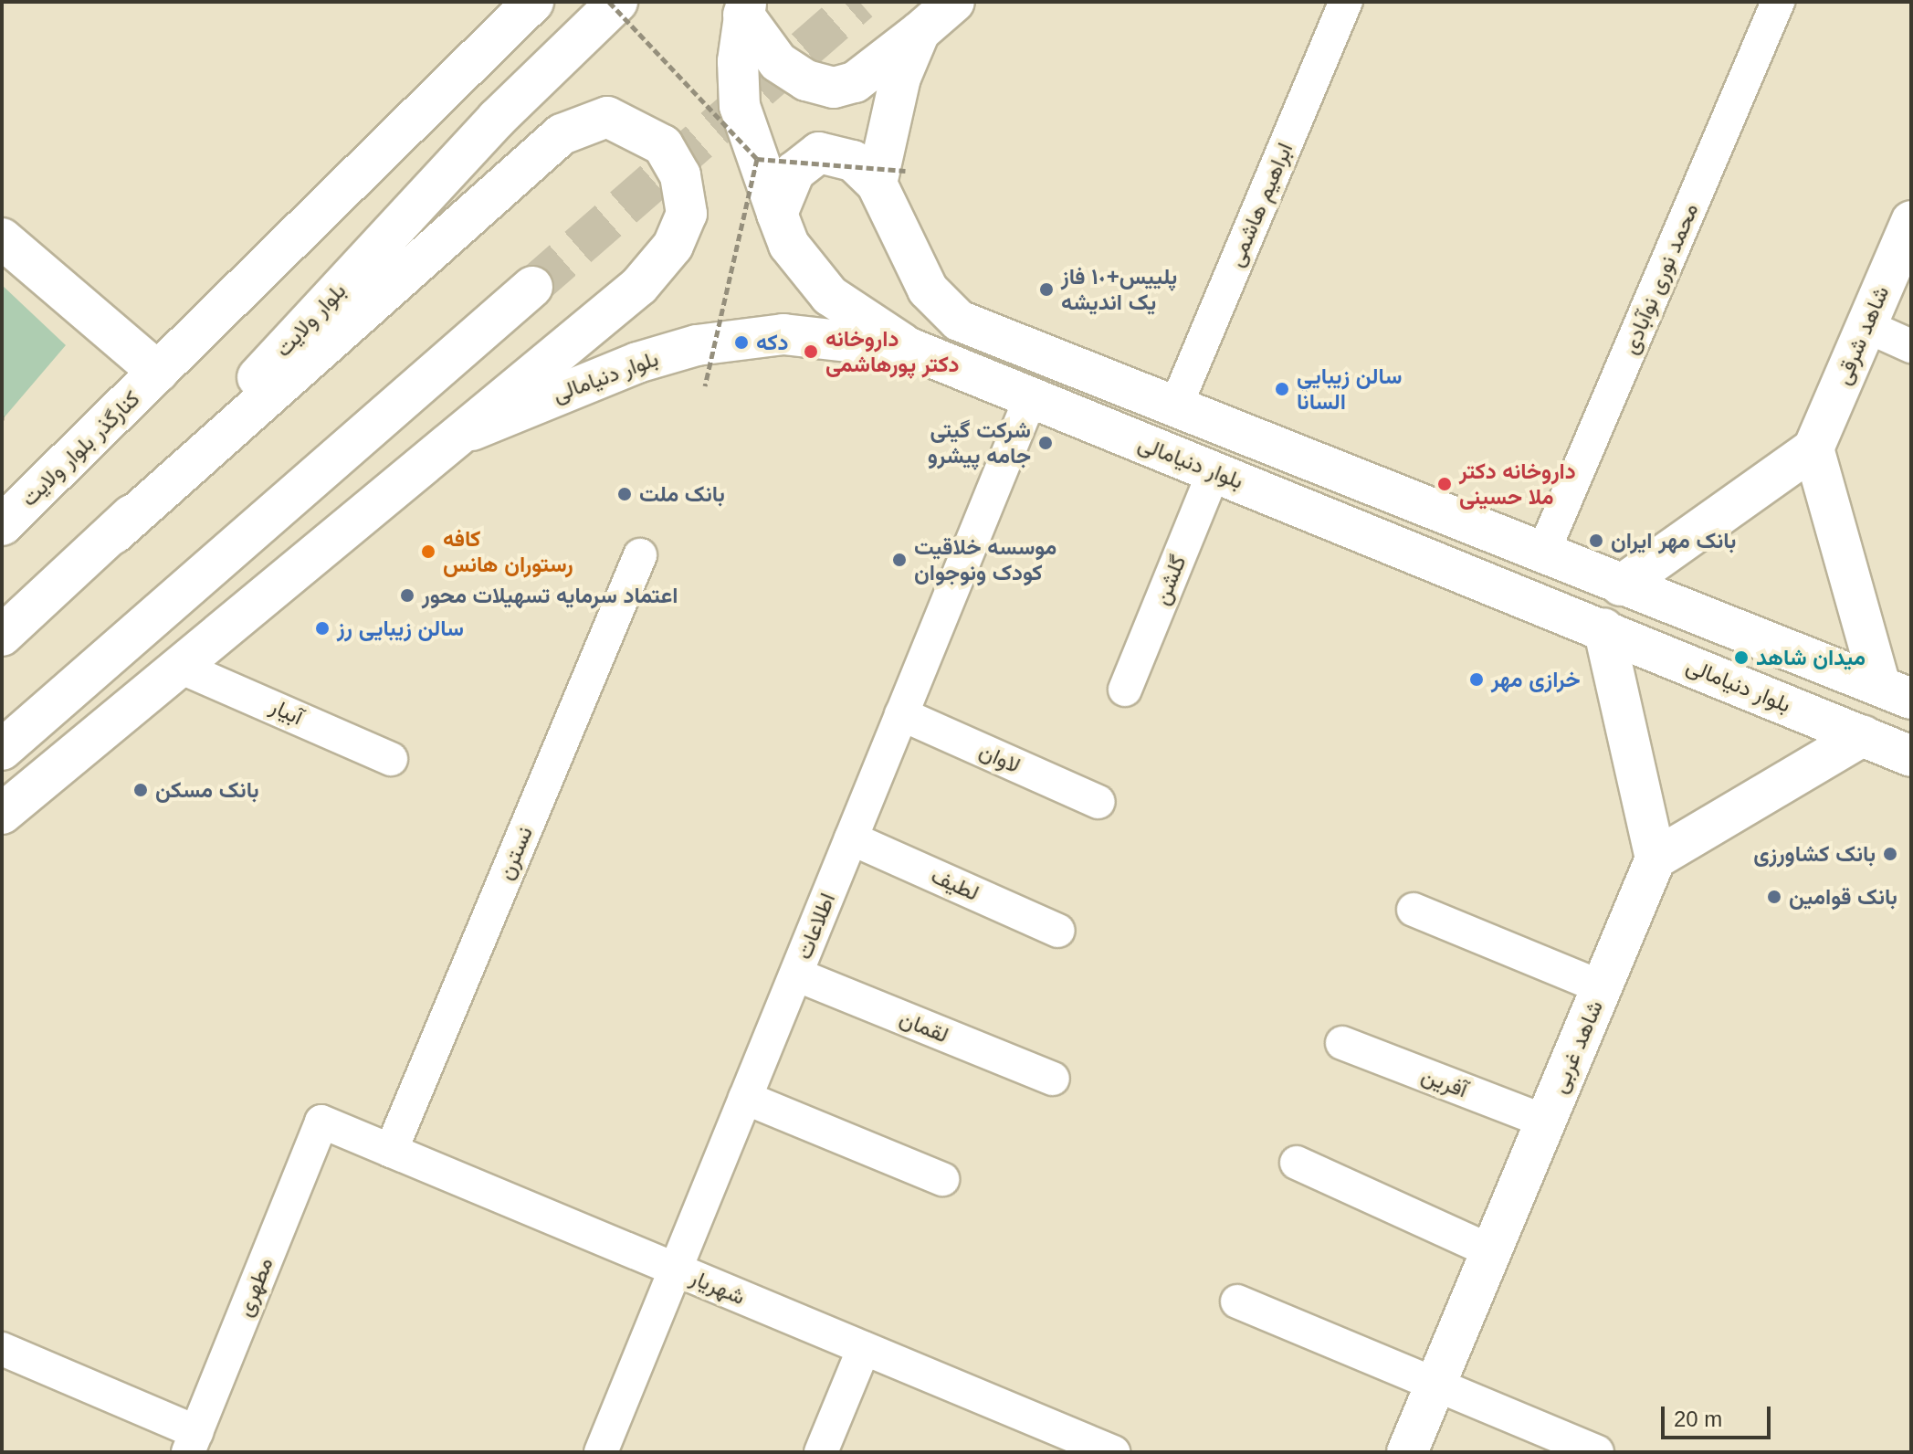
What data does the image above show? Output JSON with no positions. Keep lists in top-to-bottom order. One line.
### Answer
{"streets":{"main road":["بلوار ولایت","شاهد شرقی","بلوار دنیامالی","کنارگذر بلوار ولایت","شاهد غربی"],"street":["ابراهیم هاشمی","محمد نوری نوآبادی","گلشن","آبیار","لاوان","نسترن","لطیف","اطلاعات","لقمان","آفرین","مطهری","شهریار"]},"crossings":[["ابراهیم هاشمی","بلوار دنیامالی"],["محمد نوری نوآبادی","بلوار دنیامالی"],["بلوار دنیامالی","گلشن"],["بلوار دنیامالی","اطلاعات"],["لاوان","اطلاعات"],["نسترن","شهریار"],["لطیف","اطلاعات"],["اطلاعات","لقمان"],["اطلاعات","شهریار"],["شاهد غربی","آفرین"],["مطهری","شهریار"]],"places":["پلییس+١٠ فاز یک اندیشه","دکه","داروخانه دکتر پورهاشمی","سالن زيبايي السانا","شرکت گیتی جامه پیشرو","داروخانه دکتر ملا حسینی","بانک ملت","بانک مهر ایران","کافه رستوران هانس","موسسه خلاقیت کودک ونوجوان","اعتماد سرمایه تسهیلات محور","سالن زیبایی رز","میدان شاهد","خرازی مهر","بانک مسکن","بانک کشاورزی","بانک قوامین"],"scale_bar":"20 m"}
